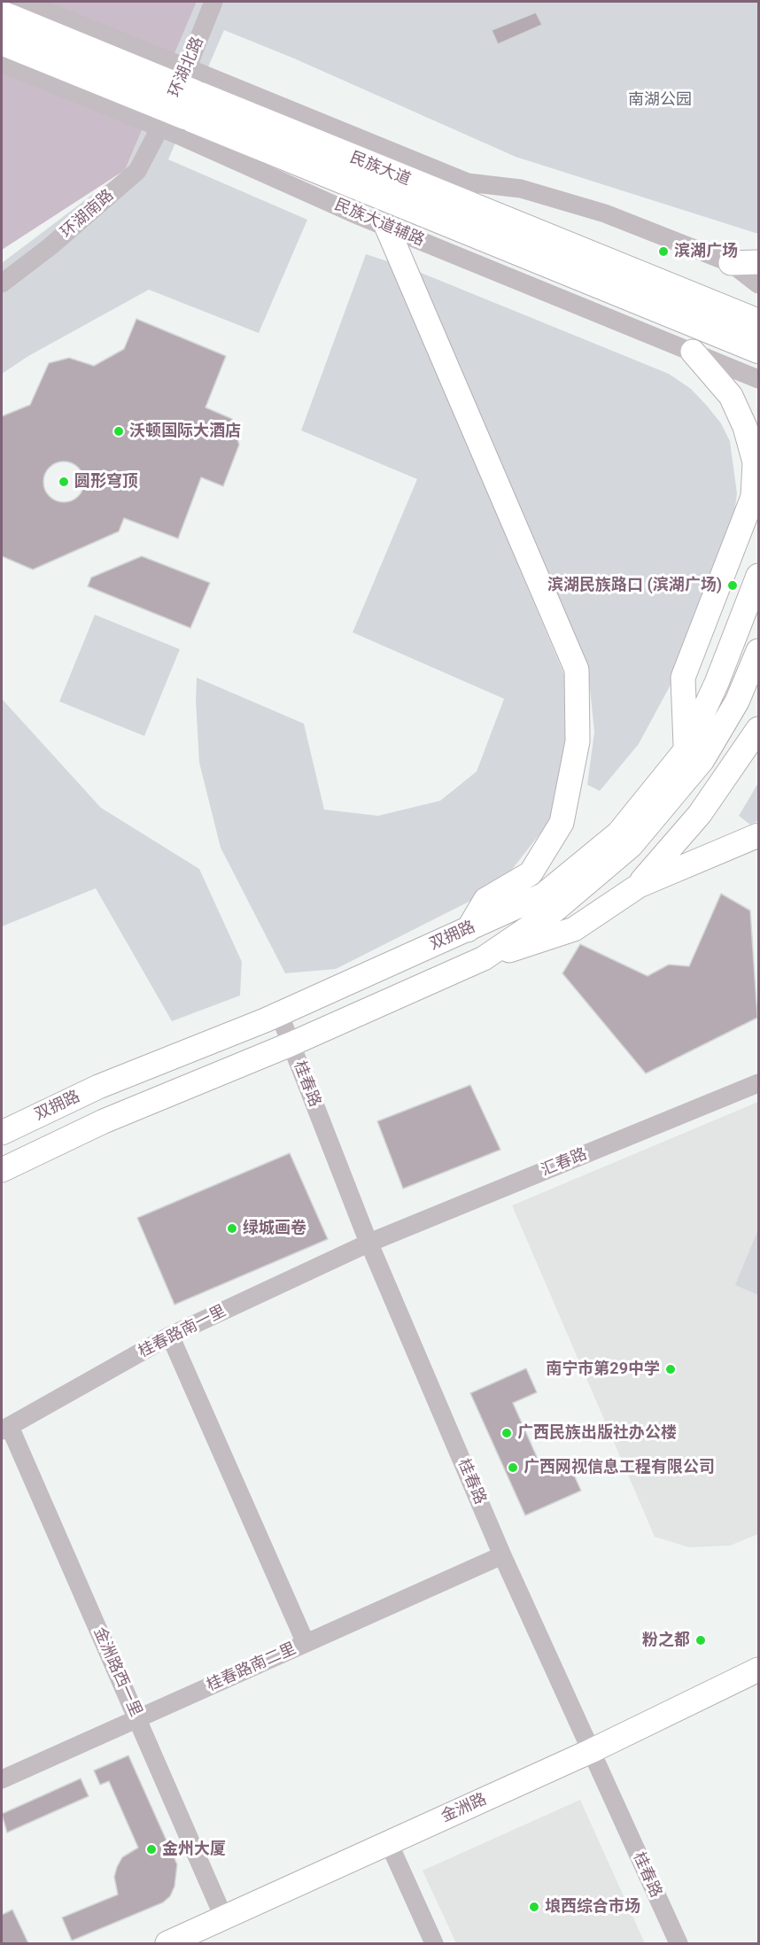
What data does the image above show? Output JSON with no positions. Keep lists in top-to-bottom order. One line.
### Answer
{"streets":{"highway":["民族大道"],"main road":["双拥路","金洲路"],"street":["环湖北路","环湖南路","民族大道辅路","桂春路","汇春路","桂春路南一里","桂春路南二里","金洲路西一里"]},"crossings":[["环湖北路","民族大道"],["环湖北路","环湖南路"],["环湖北路","民族大道辅路"],["民族大道","环湖南路"],["民族大道","民族大道辅路"],["环湖南路","民族大道辅路"],["双拥路","桂春路"],["桂春路","汇春路"],["桂春路","桂春路南一里"],["桂春路","桂春路南二里"],["桂春路","金洲路"],["汇春路","桂春路南一里"],["桂春路南一里","金洲路西一里"],["桂春路南二里","金洲路西一里"],["金洲路西一里","金洲路"]],"parks":["南湖公园"],"places":["滨湖广场","沃顿国际大酒店","圆形穹顶","滨湖民族路口 (滨湖广场)","绿城画卷","南宁市第29中学","广西民族出版社办公楼","广西网视信息工程有限公司","粉之都","金州大厦","埌西综合市场"]}
